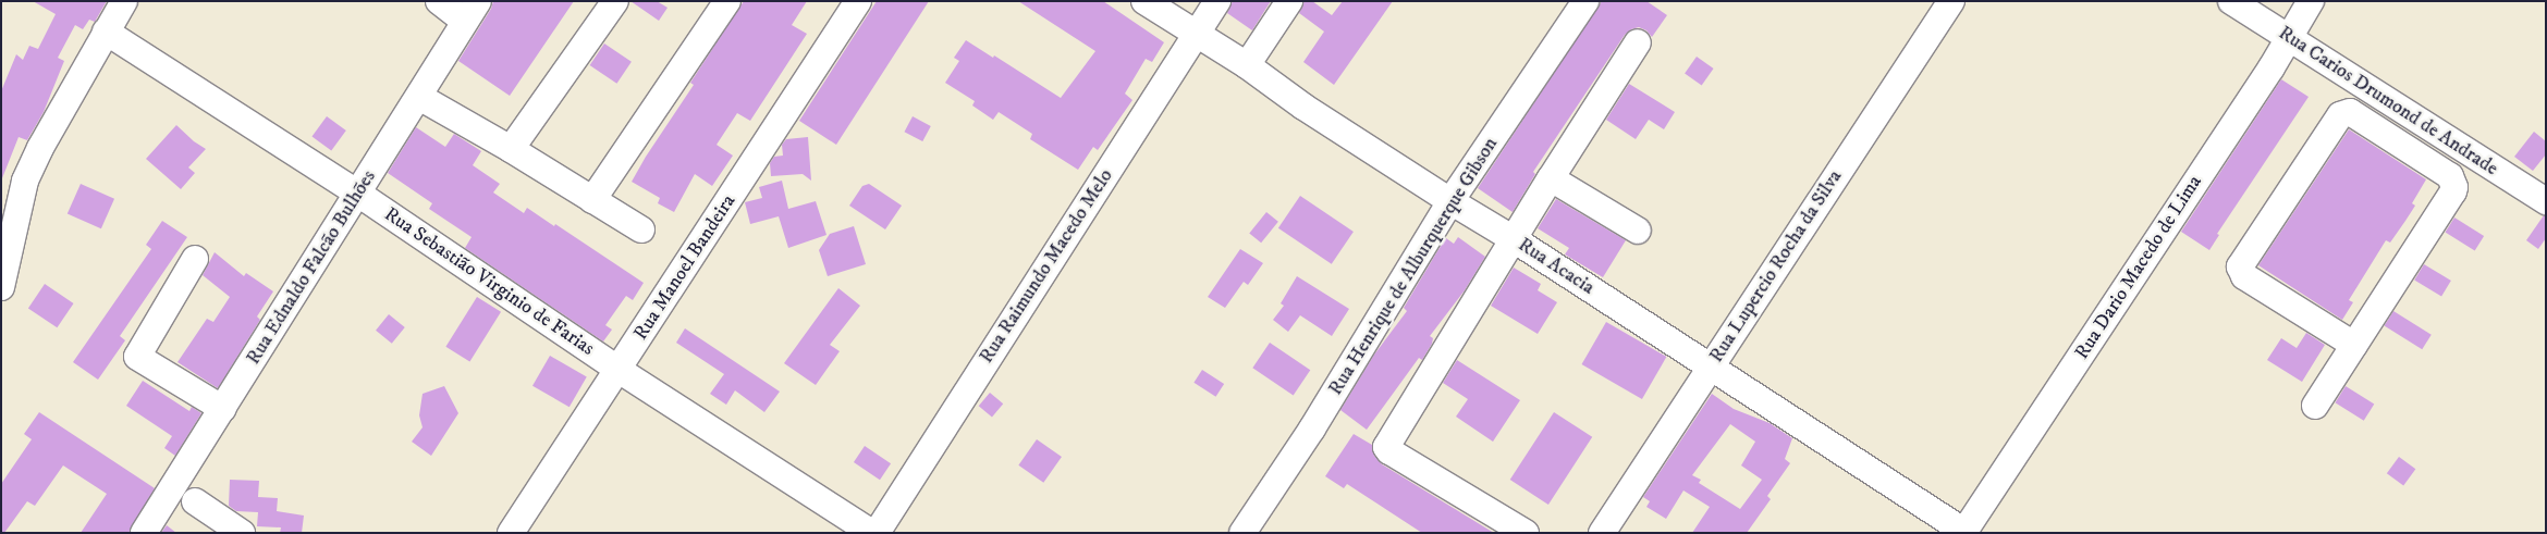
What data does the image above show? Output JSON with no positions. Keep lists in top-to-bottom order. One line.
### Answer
{"streets":{"street":["Rua Carios Drumond de Andrade","Rua Raimundo Macedo Melo","Rua Henrique de Alburquerque Gibson","Rua Acacia","Rua Lupercio Rocha da Silva","Rua Ednaldo Falcão Bulhões","Rua Manoel Bandeira","Rua Dario Macedo de Lima","Rua Sebastião Virginio de Farias"]},"crossings":[["Rua Carios Drumond de Andrade","Rua Dario Macedo de Lima"],["Rua Raimundo Macedo Melo","Rua Acacia"],["Rua Raimundo Macedo Melo","Rua Sebastião Virginio de Farias"],["Rua Henrique de Alburquerque Gibson","Rua Acacia"],["Rua Acacia","Rua Lupercio Rocha da Silva"],["Rua Acacia","Rua Dario Macedo de Lima"],["Rua Ednaldo Falcão Bulhões","Rua Sebastião Virginio de Farias"],["Rua Manoel Bandeira","Rua Sebastião Virginio de Farias"]]}
